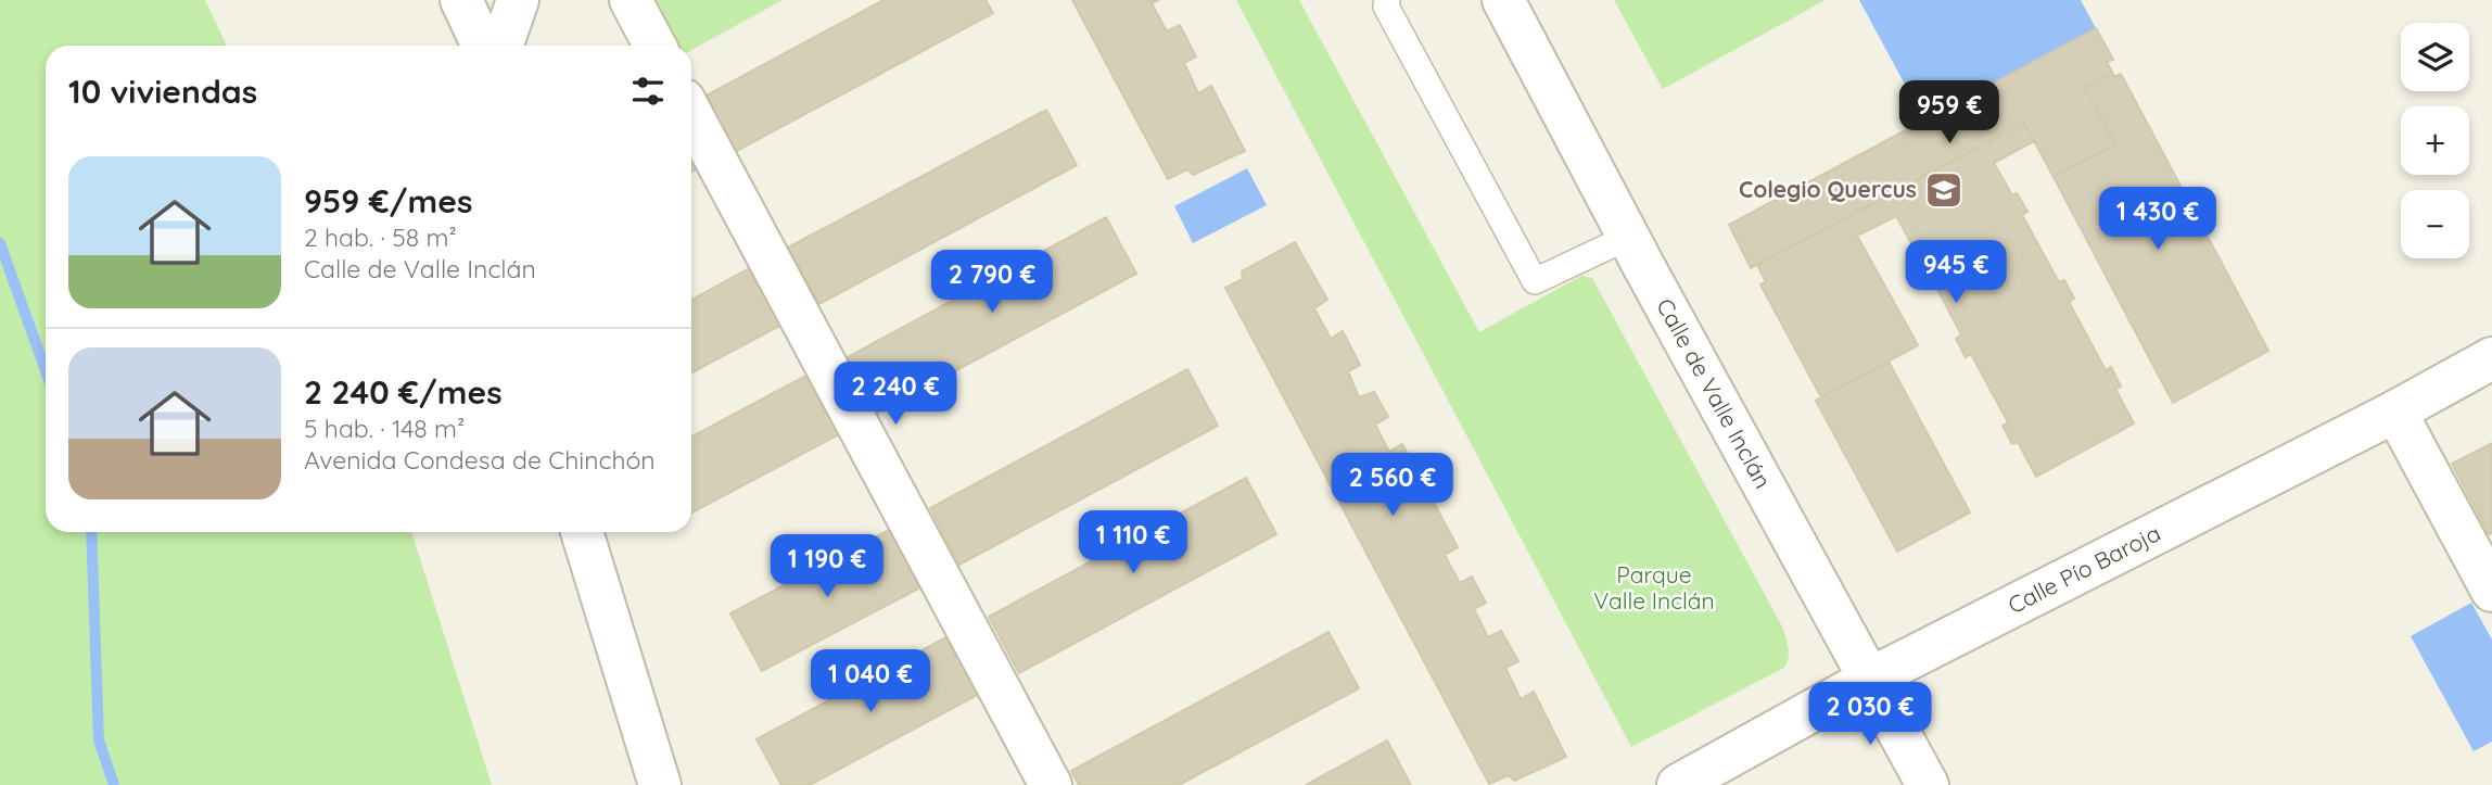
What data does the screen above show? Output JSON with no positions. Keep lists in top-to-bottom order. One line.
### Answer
{"streets":{"street":["Calle de Valle Inclán","Calle Pío Baroja"]},"crossings":[["Calle de Valle Inclán","Calle Pío Baroja"]],"parks":["Parque Valle Inclán"],"places":{"school or university":["Colegio Quercus"]},"page":{"map_buttons":["+","−"],"heading":"10 viviendas","price":["959 €","1 430 €","945 €","2 790 €","2 240 €","2 560 €","1 110 €","1 190 €","1 040 €","2 030 €"],"list":[{"name":"959 €/mes","note":"2 hab. · 58 m² · Calle de Valle Inclán"},{"name":"2 240 €/mes","note":"5 hab. · 148 m² · Avenida Condesa de Chinchón"}]}}
